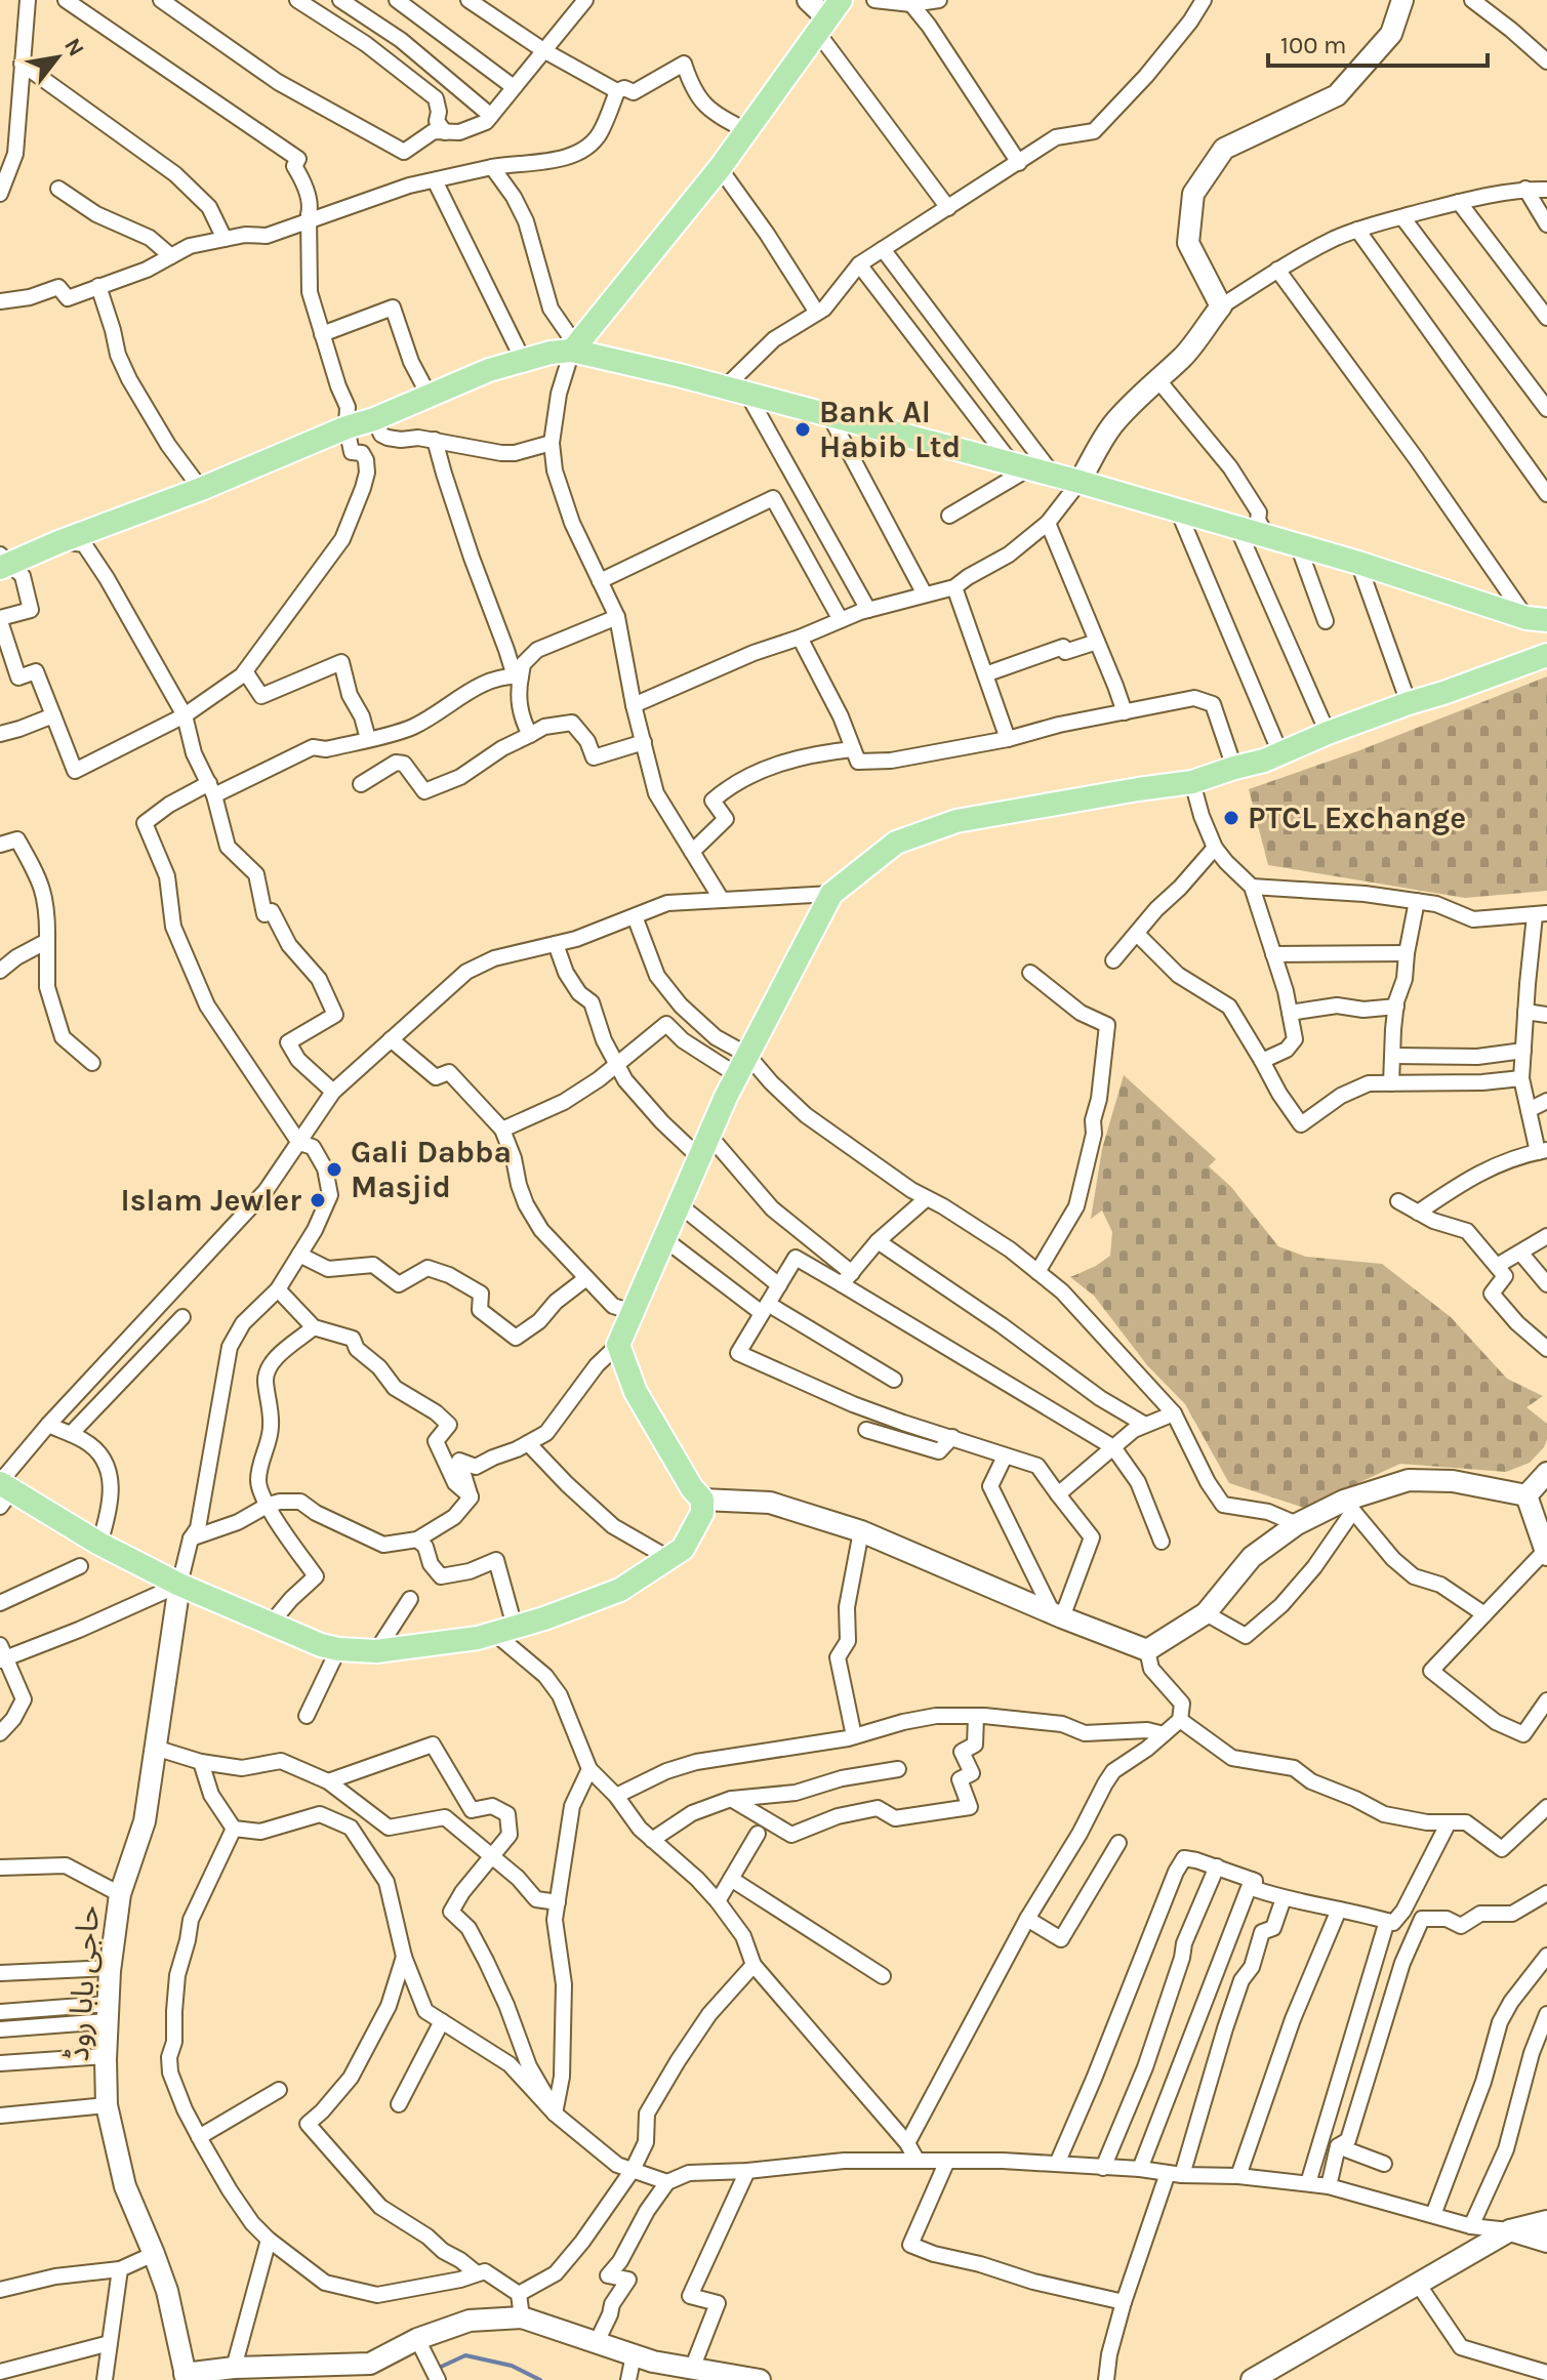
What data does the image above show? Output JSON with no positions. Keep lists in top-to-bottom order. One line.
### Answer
{"streets":{"main road":["حاجی بابا روڈ"]},"places":["Bank Al Habib Ltd","PTCL Exchange","Gali Dabba Masjid","Islam Jewler"],"scale_bar":"100 m","north":"top right"}
